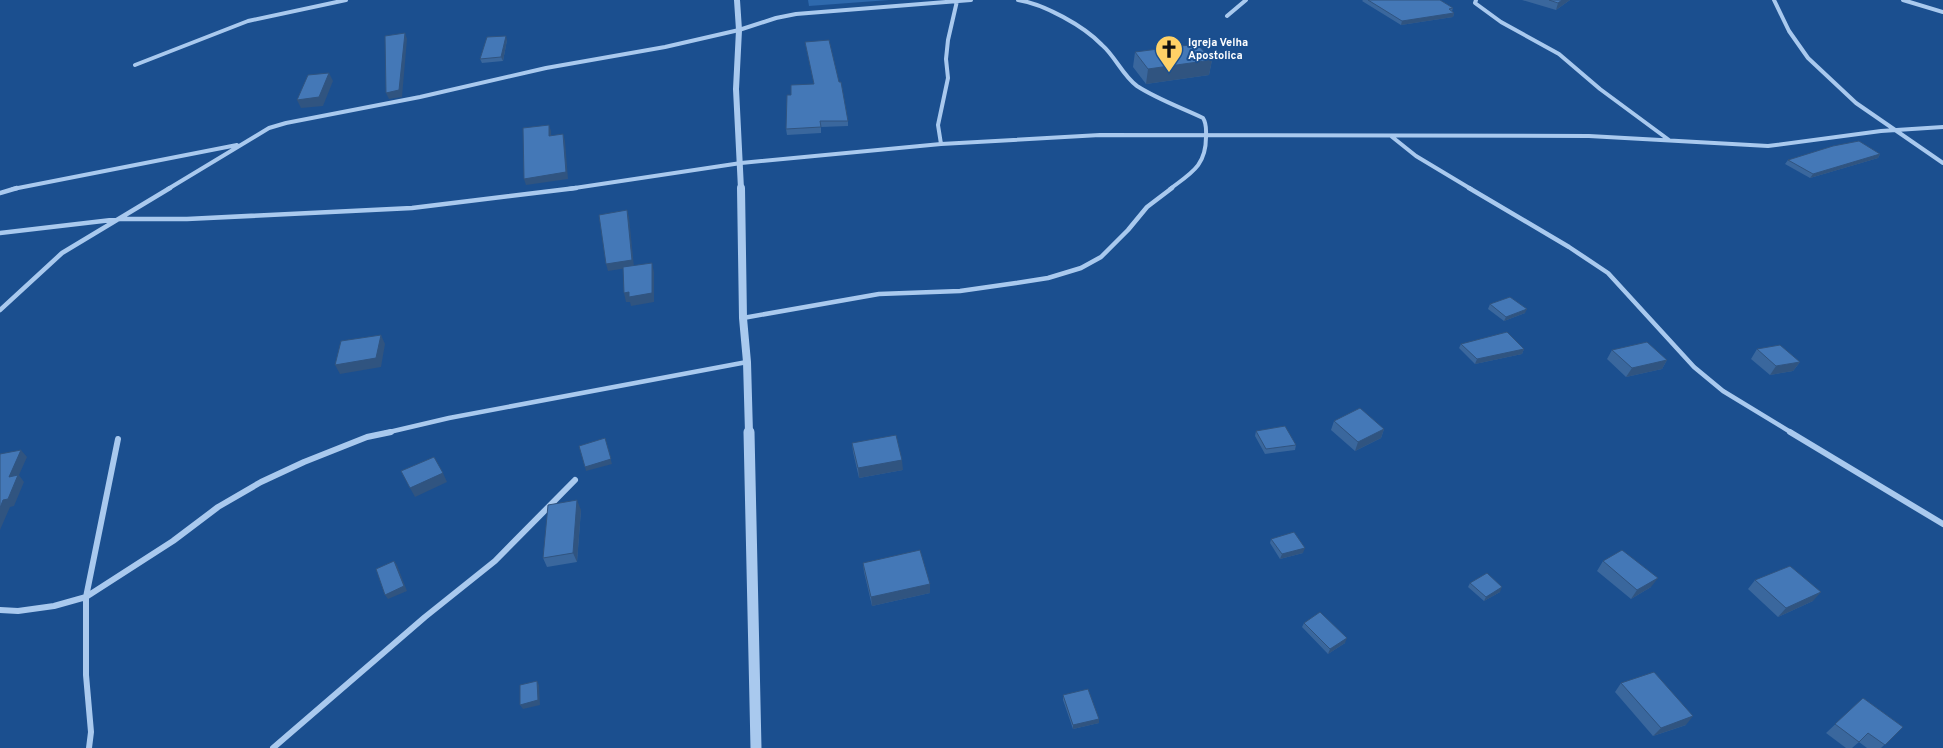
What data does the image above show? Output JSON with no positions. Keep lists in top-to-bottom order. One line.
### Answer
{"places":{"church":["Igreja Velha Apostolica"]}}
